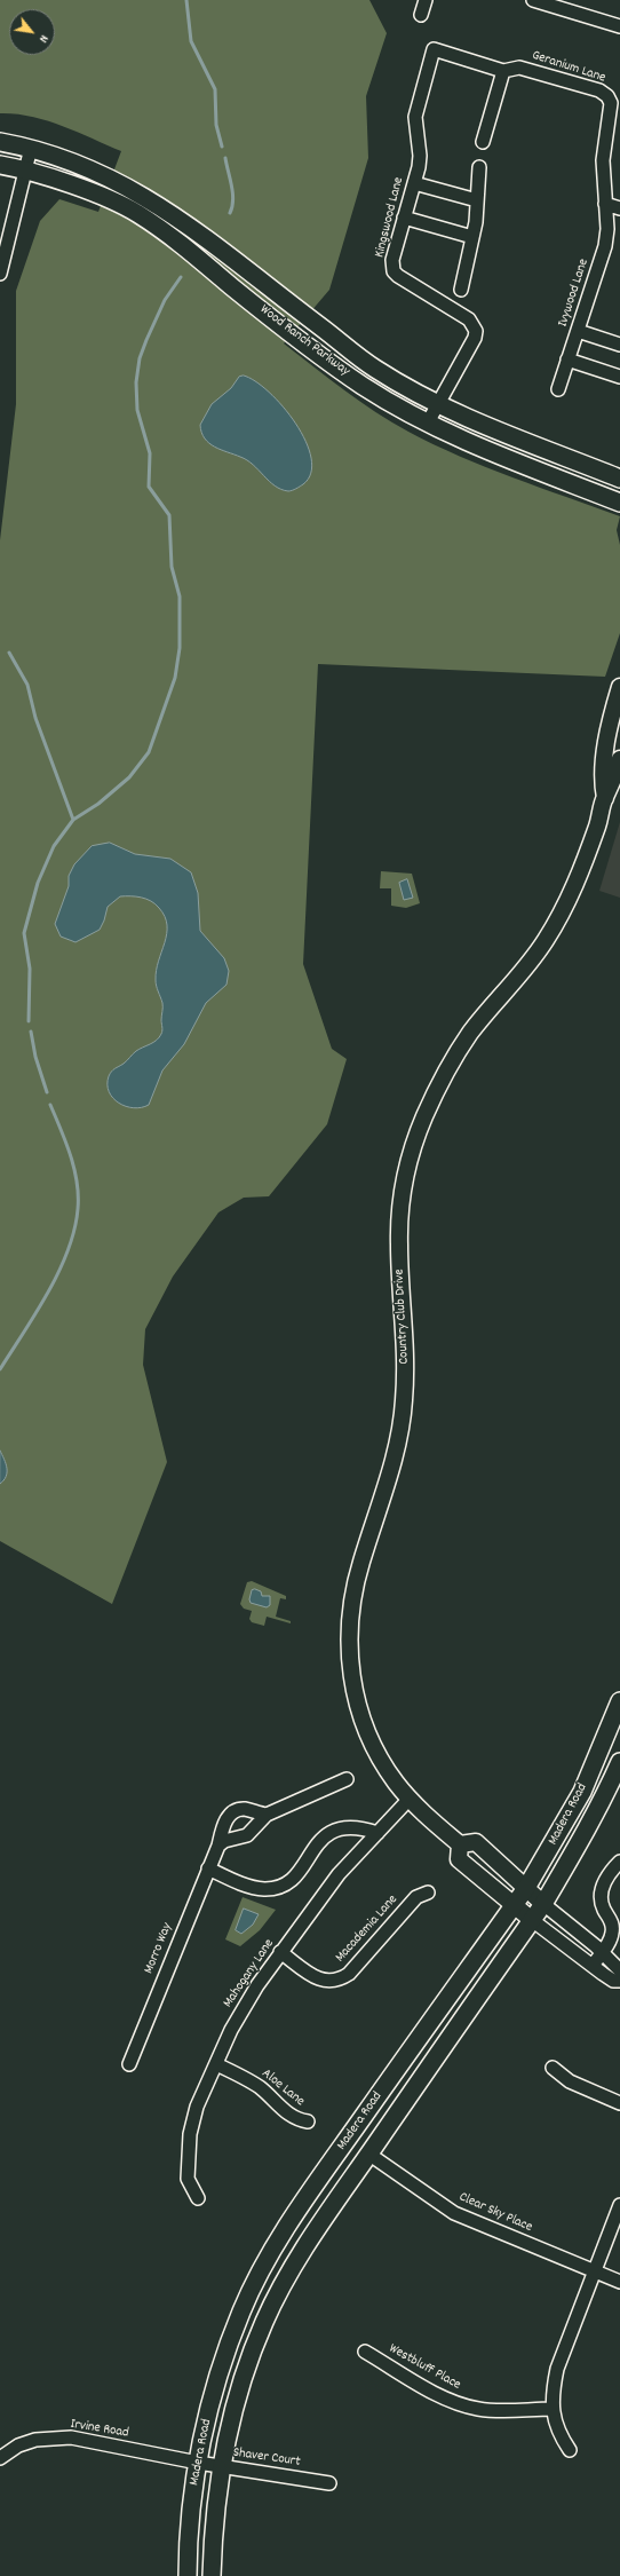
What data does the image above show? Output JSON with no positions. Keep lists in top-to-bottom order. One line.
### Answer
{"streets":{"main road":["Wood Ranch Parkway","Madera Road"],"street":["Geranium Lane","Kingswood Lane","Ivywood Lane","Country Club Drive","Macademia Lane","Morro Way","Mahogany Lane","Aloe Lane","Clear Sky Place","Westbluff Place","Irvine Road","Shaver Court"]},"crossings":[["Geranium Lane","Kingswood Lane"],["Geranium Lane","Ivywood Lane"],["Kingswood Lane","Wood Ranch Parkway"],["Country Club Drive","Mahogany Lane"],["Madera Road","Clear Sky Place"],["Madera Road","Irvine Road"],["Madera Road","Shaver Court"],["Macademia Lane","Mahogany Lane"],["Mahogany Lane","Aloe Lane"],["Irvine Road","Shaver Court"]],"north":"bottom right"}
